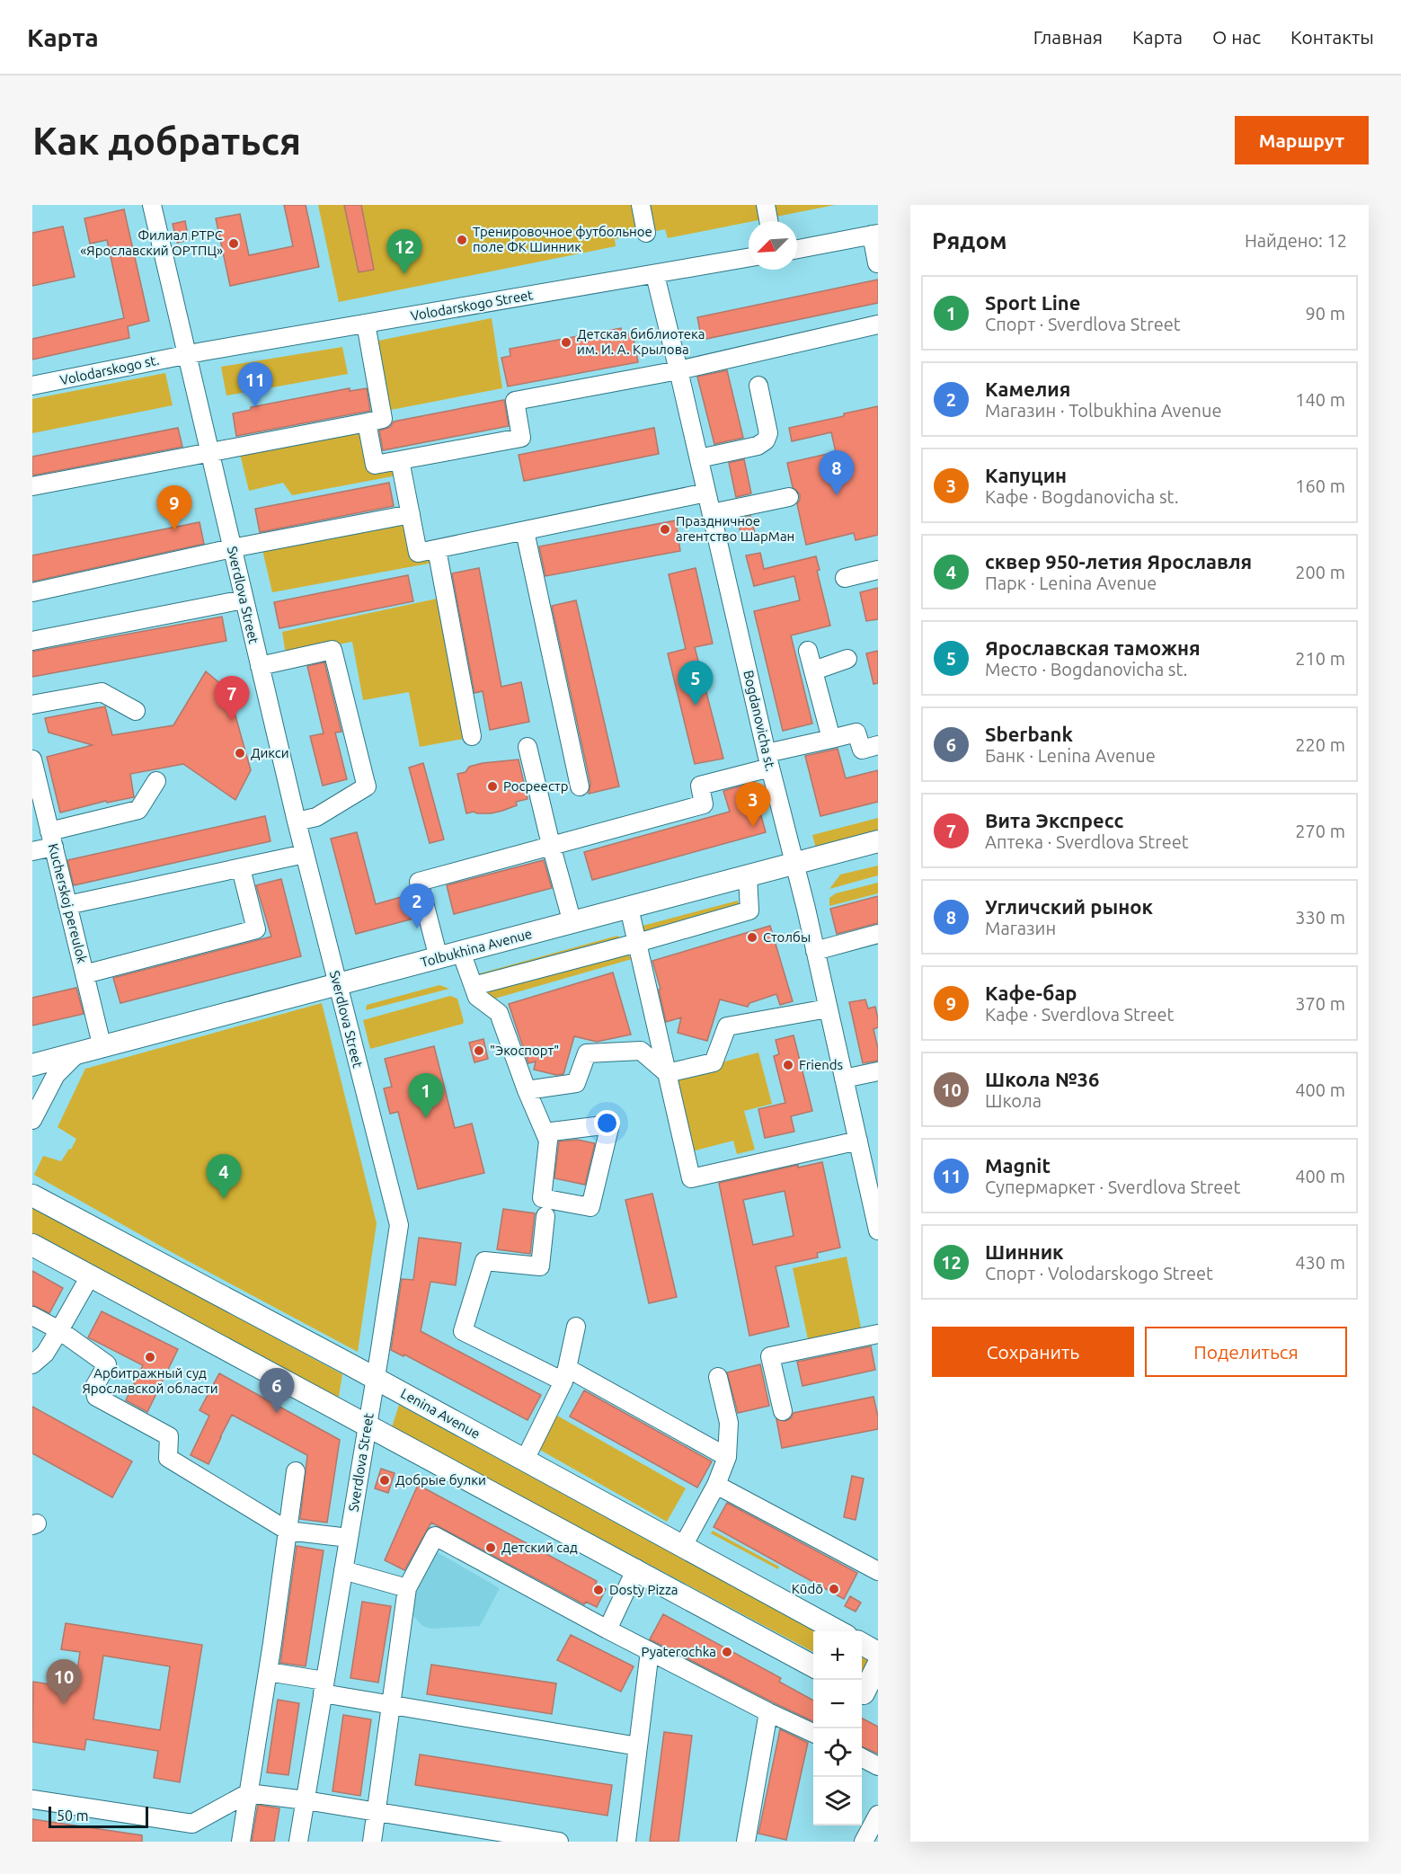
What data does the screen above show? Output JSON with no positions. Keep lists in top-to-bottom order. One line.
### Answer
{"streets":{"main road":["Tolbukhina Avenue","Lenina Avenue"],"street":["Volodarskogo Street","Volodarskogo st.","Sverdlova Street","Bogdanovicha st.","Kucherskoj pereulok"]},"crossings":[["Volodarskogo Street","Volodarskogo st."],["Volodarskogo Street","Sverdlova Street"],["Volodarskogo Street","Bogdanovicha st."],["Volodarskogo st.","Sverdlova Street"],["Sverdlova Street","Tolbukhina Avenue"],["Sverdlova Street","Lenina Avenue"],["Bogdanovicha st.","Tolbukhina Avenue"],["Kucherskoj pereulok","Tolbukhina Avenue"]],"places":["Тренировочное футбольное поле ФК Шинник","Филиал РТРС «Ярославский ОРТПЦ»","Детская библиотека им. И. А. Крылова","Праздничное агентство ШарМан","Дикси","Росреестр","Столбы","\"Экоспорт\"","Friends","Арбитражный суд Ярославской области","Добрые булки","Детский сад","Kūdō","Dosty Pizza","Pyaterochka"],"scale_bar":"50 m","north":"bottom left","page":{"header":"Карта","nav":["Главная","Карта","О нас","Контакты"],"buttons":["Маршрут",["Сохранить","Поделиться"]],"title":"Как добраться","heading":["Рядом","Найдено: 12"],"pins":["12","11","8","9","5","7","3","2","1","4","6","10"],"list":[{"mark":"1","name":"Sport Line","note":"Спорт · Sverdlova Street","value":"90 m"},{"mark":"2","name":"Камелия","note":"Магазин · Tolbukhina Avenue","value":"140 m"},{"mark":"3","name":"Капуцин","note":"Кафе · Bogdanovicha st.","value":"160 m"},{"mark":"4","name":"сквер 950-летия Ярославля","note":"Парк · Lenina Avenue","value":"200 m"},{"mark":"5","name":"Ярославская таможня","note":"Место · Bogdanovicha st.","value":"210 m"},{"mark":"6","name":"Sberbank","note":"Банк · Lenina Avenue","value":"220 m"},{"mark":"7","name":"Вита Экспресс","note":"Аптека · Sverdlova Street","value":"270 m"},{"mark":"8","name":"Угличский рынок","note":"Магазин","value":"330 m"},{"mark":"9","name":"Кафе-бар","note":"Кафе · Sverdlova Street","value":"370 m"},{"mark":"10","name":"Школа №36","note":"Школа","value":"400 m"},{"mark":"11","name":"Magnit","note":"Супермаркет · Sverdlova Street","value":"400 m"},{"mark":"12","name":"Шинник","note":"Спорт · Volodarskogo Street","value":"430 m"}],"map_buttons":["+","−"],"scale":"50 m"}}
